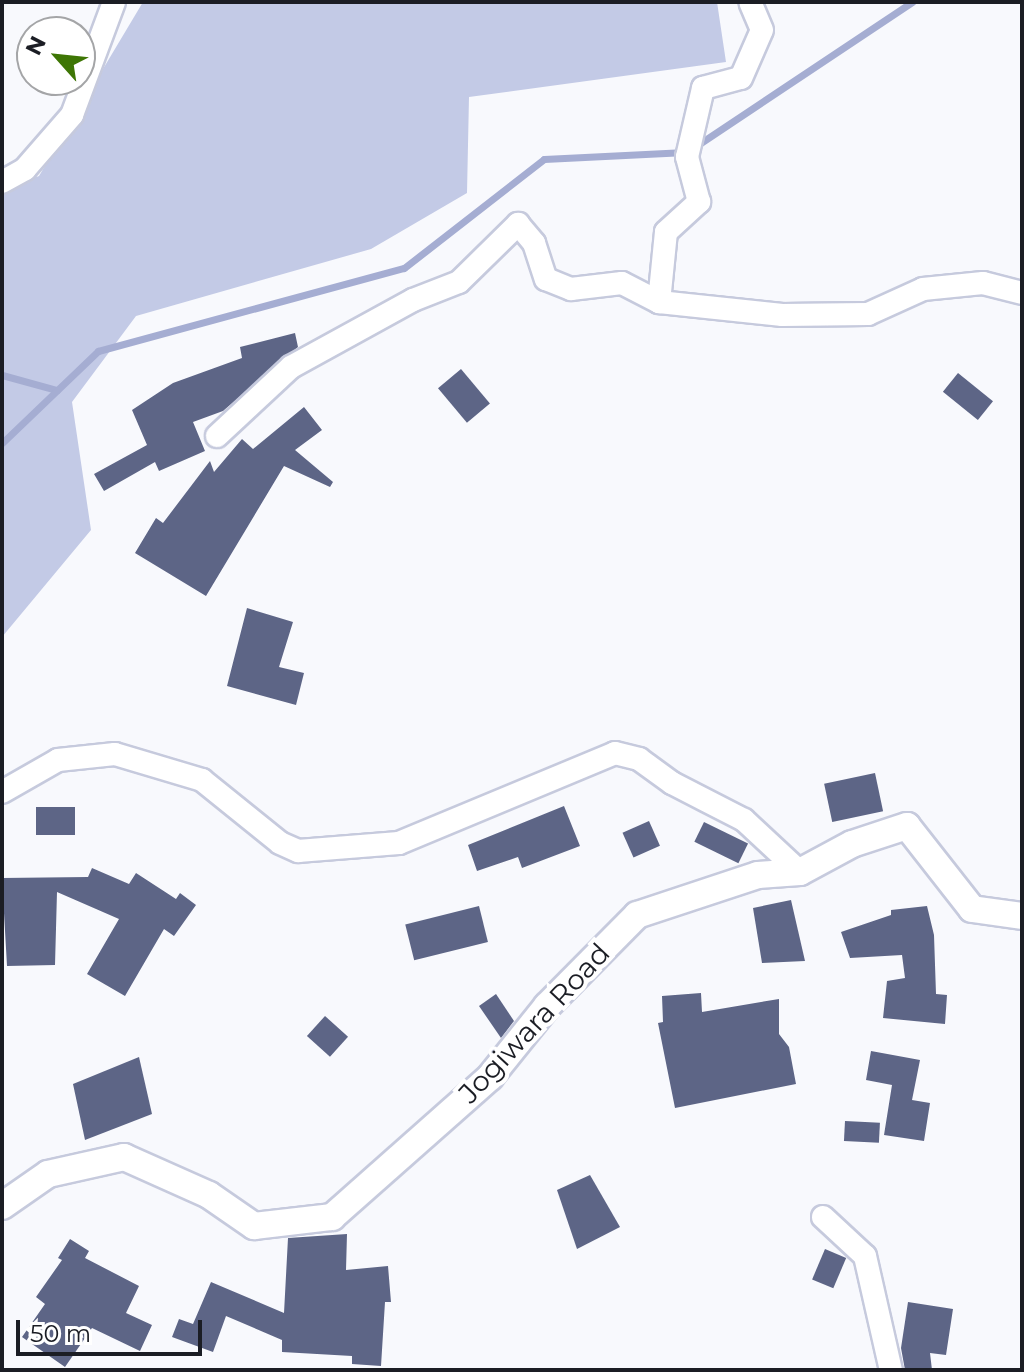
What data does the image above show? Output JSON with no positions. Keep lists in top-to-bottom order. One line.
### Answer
{"streets":{"street":["Jogiwara Road"]},"scale_bar":"50 m","north":"top left"}
